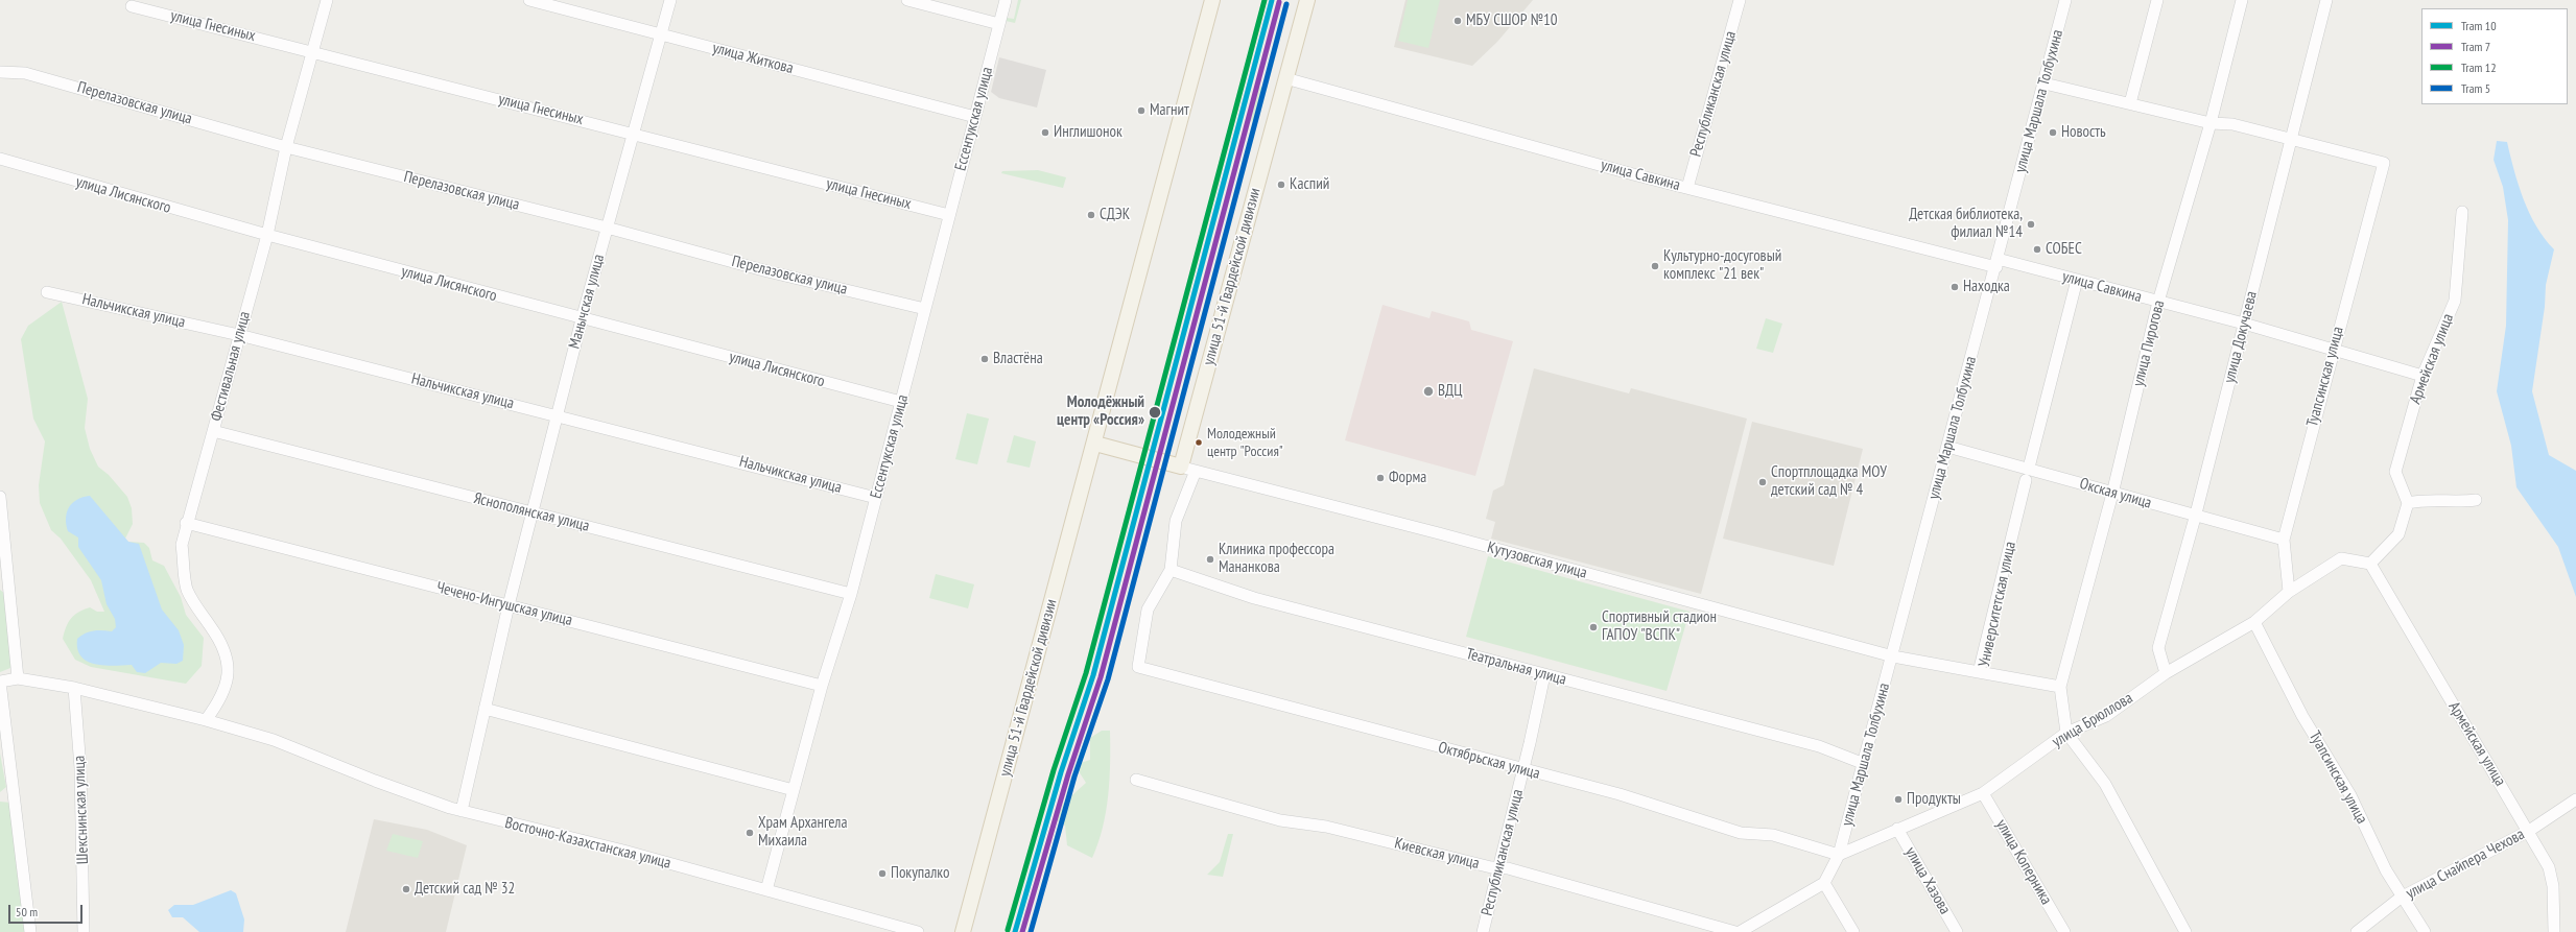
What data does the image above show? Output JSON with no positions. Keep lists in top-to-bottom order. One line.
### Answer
{"streets":{"main road":["улица 51-й Гвардейской дивизии"],"street":["улица Гнесиных","улица Житкова","Республиканская улица","улица Маршала Толбухина","Перелазовская улица","Ессентукская улица","улица Савкина","улица Лисянского","Манычская улица","Нальчикская улица","улица Докучаева","улица Пирогова","Армейская улица","Фестивальная улица","Туапсинская улица","Окская улица","Яснополянская улица","Кутузовская улица","Чечено-Ингушская улица","Университетская улица","Театральная улица","улица Брюллова","Октябрьская улица","Шекснинская улица","Восточно-Казахстанская улица","Киевская улица","улица Коперника","улица Снайпера Чехова","улица Хазова"]},"crossings":[["улица Гнесиных","Ессентукская улица"],["улица Гнесиных","Манычская улица"],["улица Гнесиных","Фестивальная улица"],["улица Житкова","Ессентукская улица"],["улица Житкова","Манычская улица"],["Республиканская улица","улица Савкина"],["Республиканская улица","Театральная улица"],["Республиканская улица","Октябрьская улица"],["Республиканская улица","Киевская улица"],["улица Маршала Толбухина","улица Савкина"],["улица Маршала Толбухина","Окская улица"],["улица Маршала Толбухина","Кутузовская улица"],["улица Маршала Толбухина","Театральная улица"],["улица Маршала Толбухина","улица Брюллова"],["улица Маршала Толбухина","Октябрьская улица"],["Перелазовская улица","Ессентукская улица"],["Перелазовская улица","Манычская улица"],["Перелазовская улица","Фестивальная улица"],["Ессентукская улица","улица Лисянского"],["Ессентукская улица","Нальчикская улица"],["Ессентукская улица","Яснополянская улица"],["Ессентукская улица","Чечено-Ингушская улица"],["Ессентукская улица","Восточно-Казахстанская улица"],["улица Савкина","улица 51-й Гвардейской дивизии"],["улица Савкина","улица Докучаева"],["улица Савкина","улица Пирогова"],["улица Савкина","Армейская улица"],["улица Савкина","Туапсинская улица"],["улица Лисянского","Манычская улица"],["улица Лисянского","Фестивальная улица"],["улица 51-й Гвардейской дивизии","Кутузовская улица"],["Манычская улица","Нальчикская улица"],["Манычская улица","Яснополянская улица"],["Манычская улица","Чечено-Ингушская улица"],["Нальчикская улица","Фестивальная улица"],["улица Докучаева","Туапсинская улица"],["улица Докучаева","Окская улица"],["улица Докучаева","улица Брюллова"],["улица Пирогова","Окская улица"],["улица Пирогова","Университетская улица"],["Армейская улица","улица Брюллова"],["Армейская улица","улица Снайпера Чехова"],["Фестивальная улица","Яснополянская улица"],["Фестивальная улица","Чечено-Ингушская улица"],["Фестивальная улица","Восточно-Казахстанская улица"],["Туапсинская улица","Окская улица"],["Туапсинская улица","улица Брюллова"],["Туапсинская улица","улица Снайпера Чехова"],["Кутузовская улица","Университетская улица"],["Театральная улица","Октябрьская улица"],["улица Брюллова","Октябрьская улица"],["улица Брюллова","улица Коперника"],["улица Брюллова","улица Хазова"],["Шекснинская улица","Восточно-Казахстанская улица"]],"places":["МБУ СШОР №10","Магнит","Инглишонок","Новость","Каспий","СДЭК","Детская библиотека, филиал №14","СОБЕС","Культурно-досуговый комплекс \"21 век\"","Находка","Властёна","ВДЦ","Молодёжный центр «Россия»","Молодежный центр \"Россия\"","Форма","Спортплощадка МОУ детский сад № 4","Клиника профессора Мананкова","Спортивный стадион ГАПОУ \"ВСПК\"","Продукты","Храм Архангела Михаила","Покупалко","Детский сад № 32"],"lines":["tram line 10","tram line 12","tram line 7","tram line 5"],"legend":["Tram 10","Tram 7","Tram 12","Tram 5"],"scale_bar":"50 m"}
